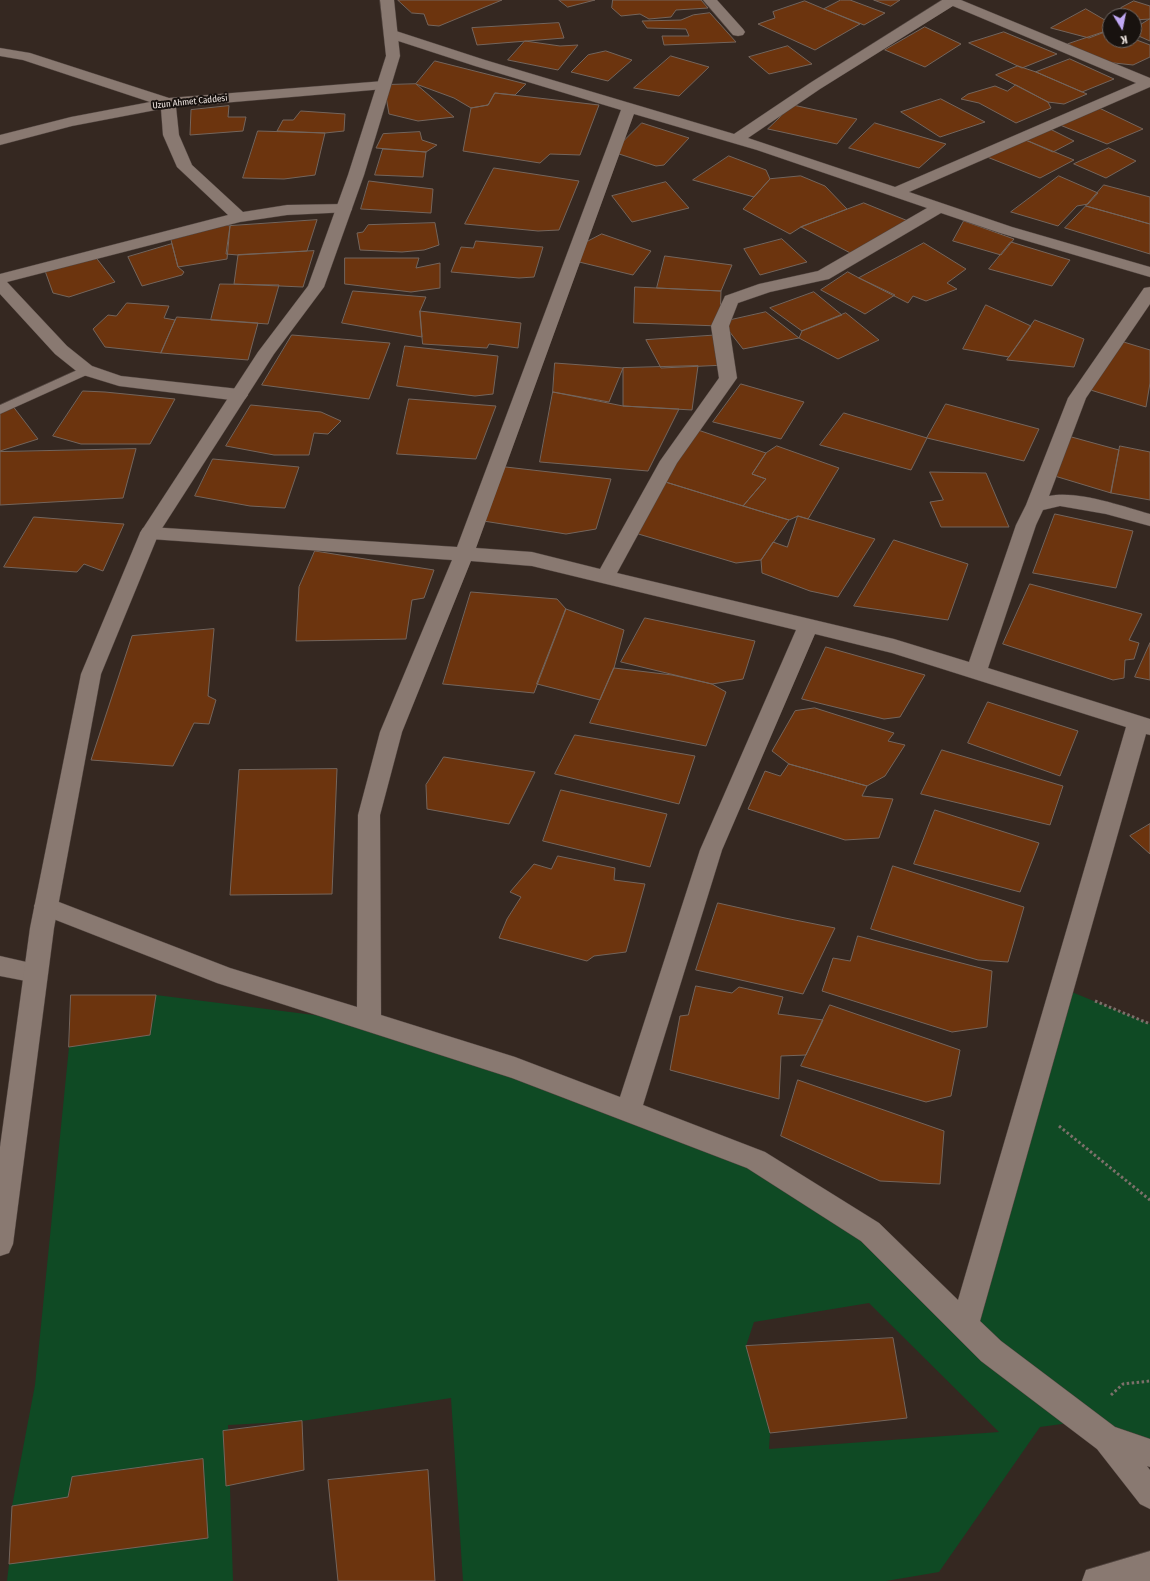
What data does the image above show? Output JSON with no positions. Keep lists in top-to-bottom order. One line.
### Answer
{"streets":{"street":["Uzun Ahmet Caddesi"]},"north":"bottom"}
